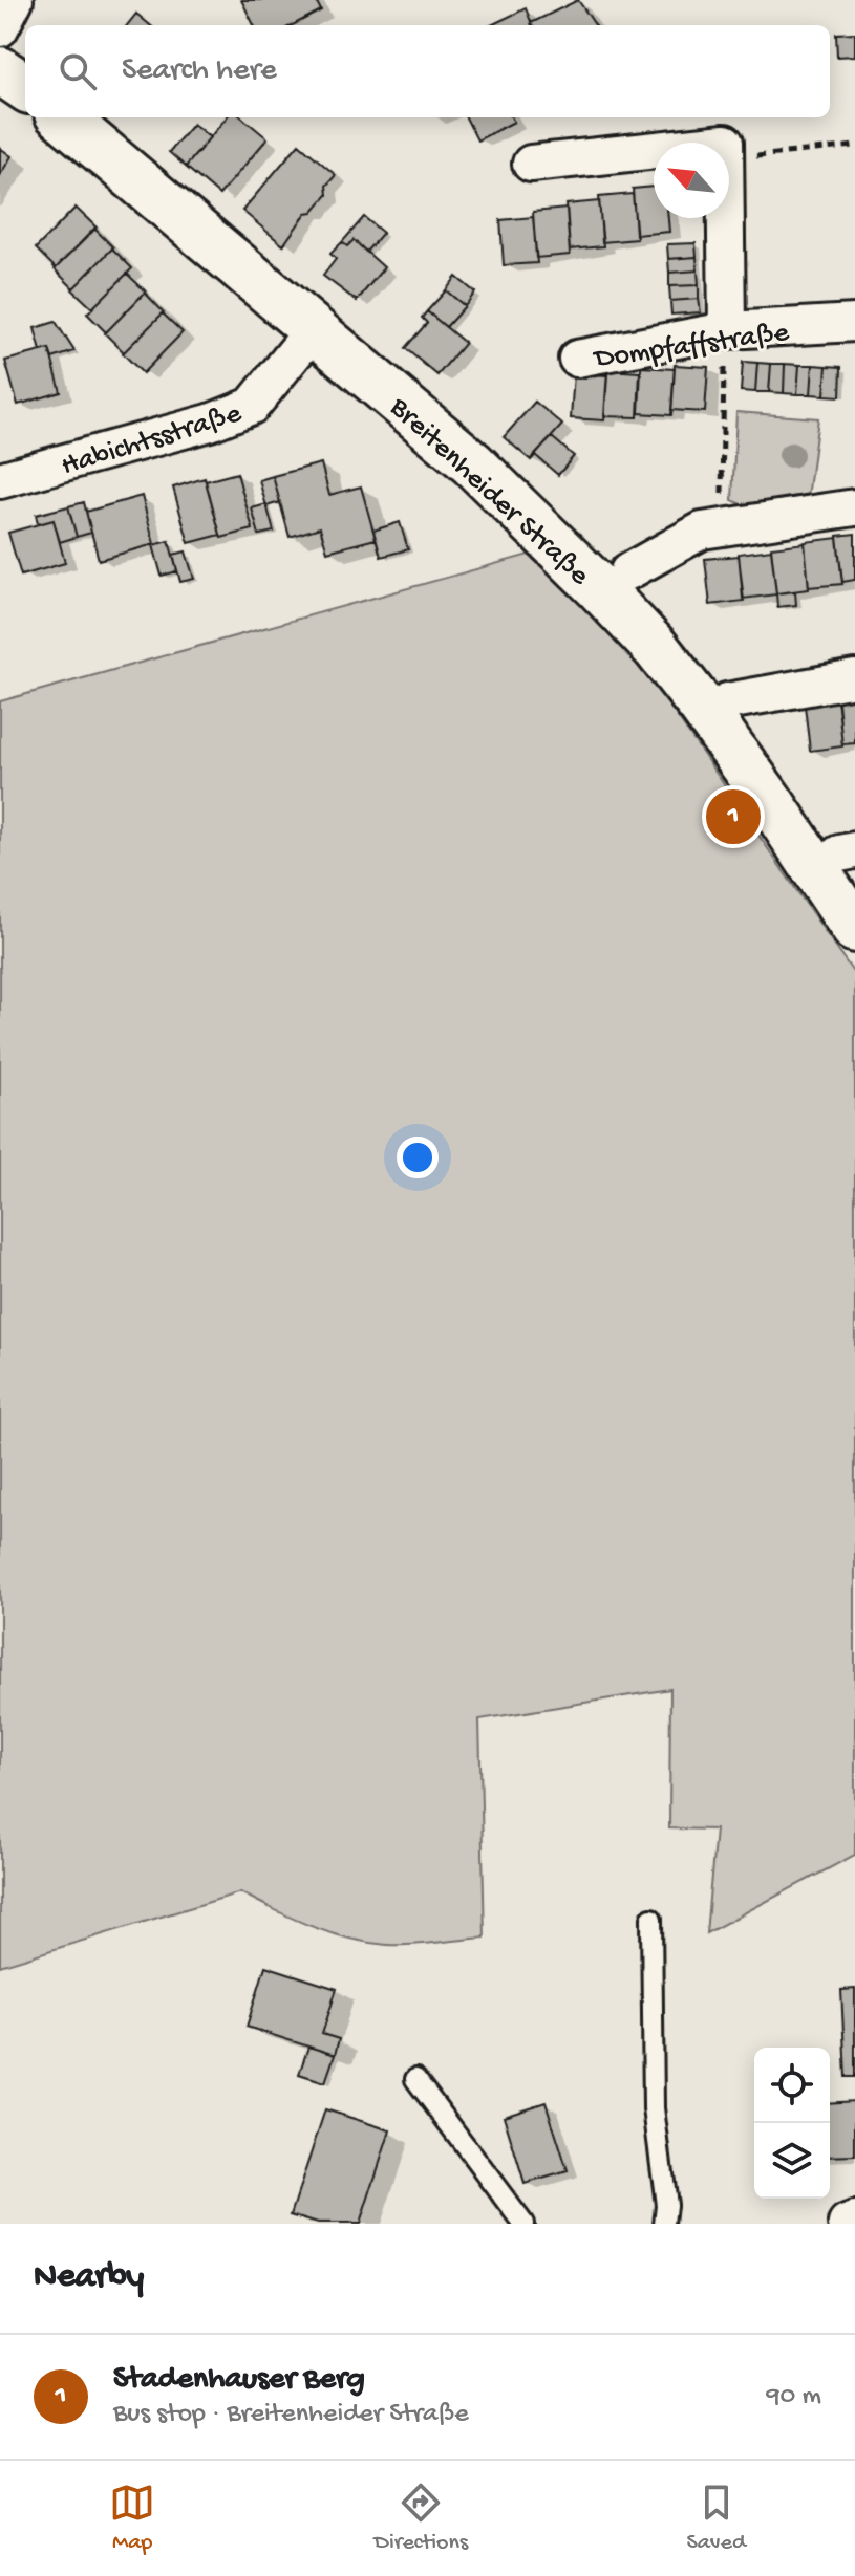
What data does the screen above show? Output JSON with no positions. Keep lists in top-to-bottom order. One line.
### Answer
{"streets":{"street":["Dompfaffstraße","Habichtsstraße","Breitenheider Straße"]},"crossings":[["Habichtsstraße","Breitenheider Straße"]],"north":"top left","page":{"search":"Search here","pins":"1","heading":"Nearby","list":[{"mark":"1","name":"Stadenhauser Berg","note":"Bus stop · Breitenheider Straße","value":"90 m"}],"nav":["Map","Directions","Saved"]}}
